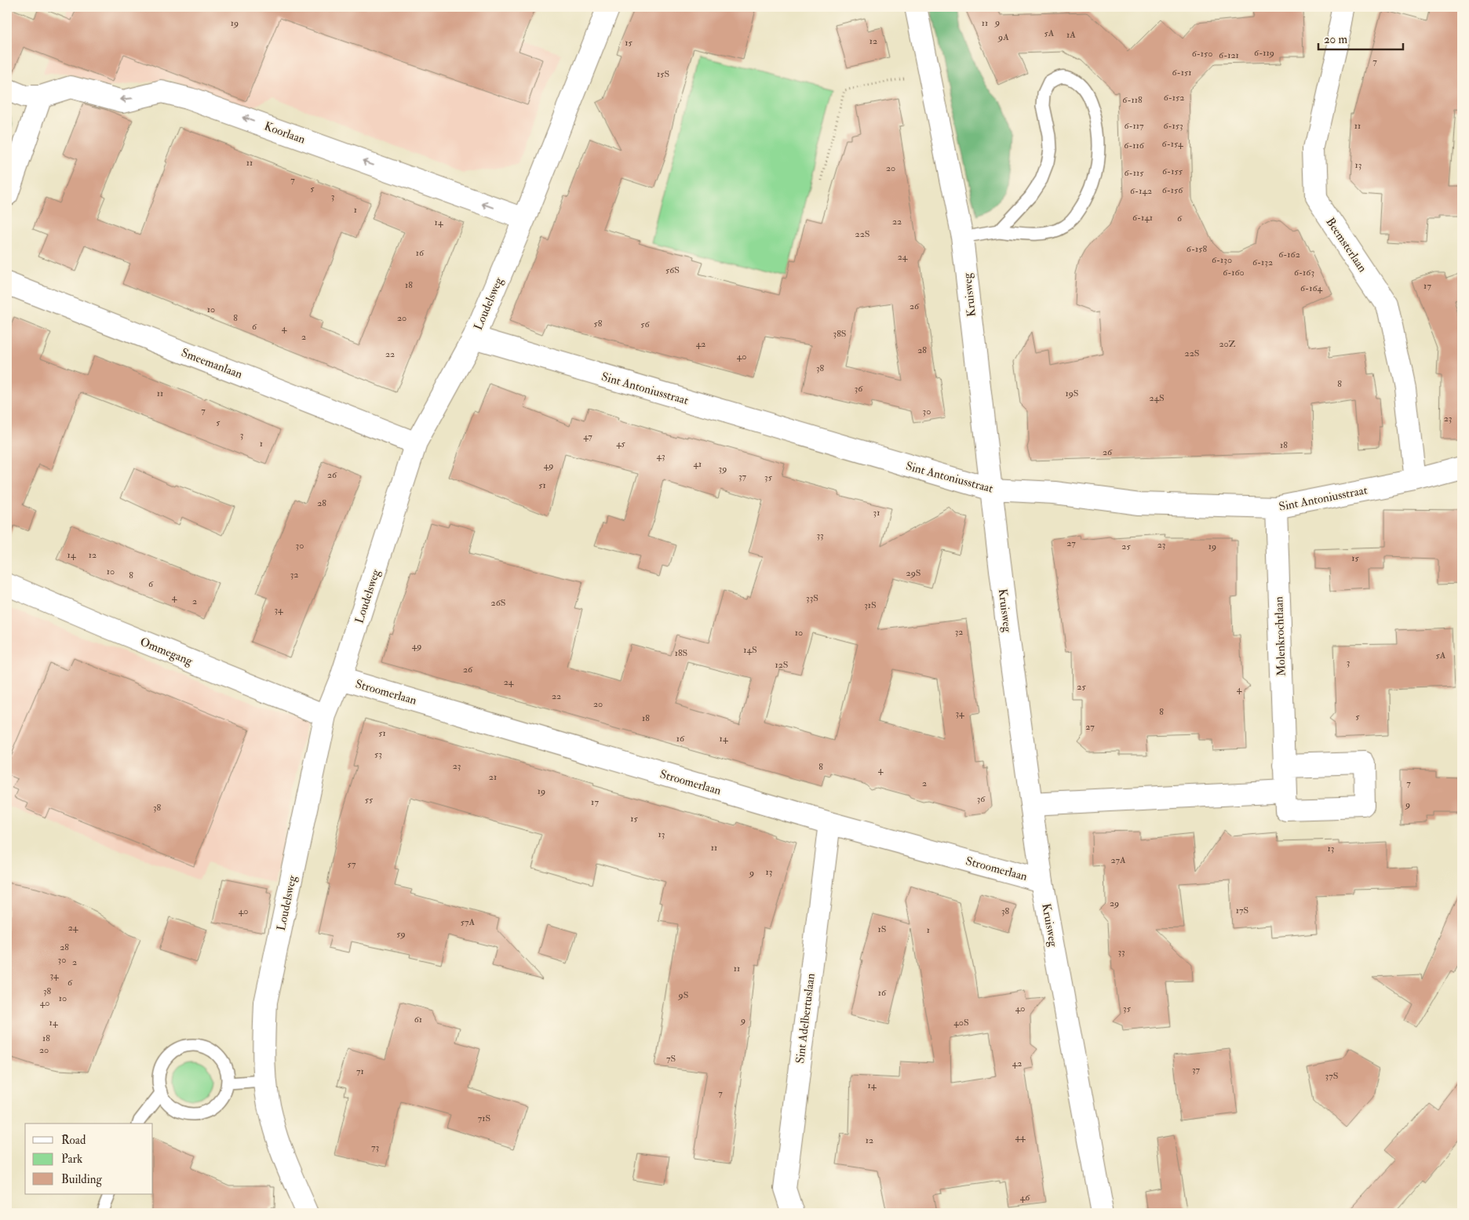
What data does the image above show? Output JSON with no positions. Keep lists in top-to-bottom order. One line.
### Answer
{"streets":{"street":["Koorlaan","Beemsterlaan","Kruisweg","Loudelsweg","Smeemanlaan","Sint Antoniusstraat","Molenkrochtlaan","Ommegang","Stroomerlaan","Sint Adelbertuslaan"]},"crossings":[["Koorlaan","Loudelsweg"],["Beemsterlaan","Sint Antoniusstraat"],["Kruisweg","Sint Antoniusstraat"],["Kruisweg","Stroomerlaan"],["Loudelsweg","Smeemanlaan"],["Loudelsweg","Sint Antoniusstraat"],["Loudelsweg","Ommegang"],["Loudelsweg","Stroomerlaan"],["Sint Antoniusstraat","Molenkrochtlaan"],["Stroomerlaan","Sint Adelbertuslaan"]],"one_way":["Koorlaan"],"house_numbers":["9","19","11","5A","1A","9A","12","15","6-119","6-150","6-121","7","6-151","15S","6-152","6-118","6-117","6-153","11","6-154","6-116","11","13","20","6-155","6-115","7","5","6-156","6-142","3","1","6-141","6","22","14","22S","6-158","16","6-162","24","6-130","6-132","56S","6-160","6-163","18","17","6-164","26","10","8","20","58","56","6","4","38S","2","42","20Z","28","22S","22","40","38","8","36","11","19S","24S","7","30","23","5","3","47","1","45","18","26","43","41","49","39","26","37","35","51","28","31","33","27","23","30","25","19","14","12","15","10","29S","32","8","6","4","33S","2","26S","31S","34","32","10","49","14S","18S","5A","3","12S","26","24","25","4","22","20","8","34","5","18","27","51","16","14","53","23","8","4","21","2","7","19","36","55","17","9","38","15","13","11","13","27A","57","13","9","29","17S","40","38","57A","24","1S","1","59","28","33","30","2","11","34","6","38","16","9S","10","40","40","35","61","9","14","40S","18","20","7S","42","37","71","37S","14","7","71S","44","12","73","46"],"legend":["Road","Park","Building"],"scale_bar":"20 m"}
